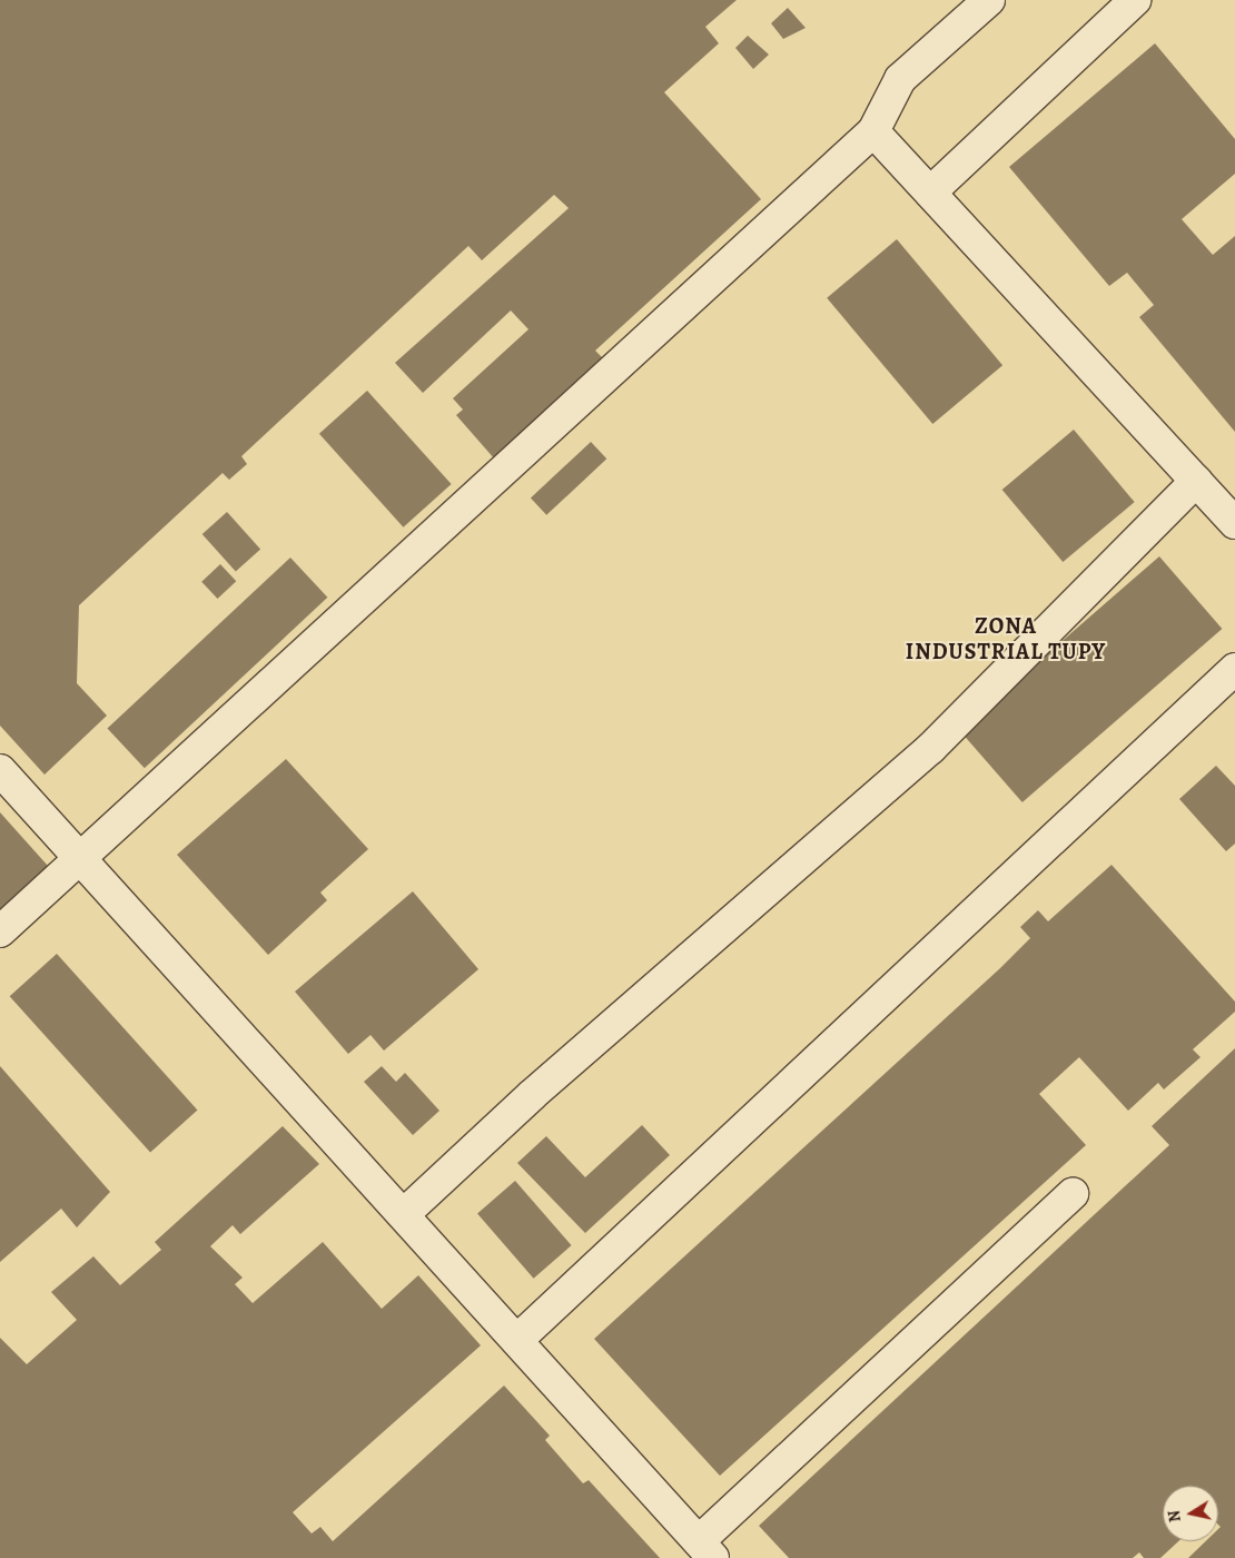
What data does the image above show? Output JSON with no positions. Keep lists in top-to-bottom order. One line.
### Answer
{"districts":["ZONA INDUSTRIAL TUPY"],"north":"left"}
